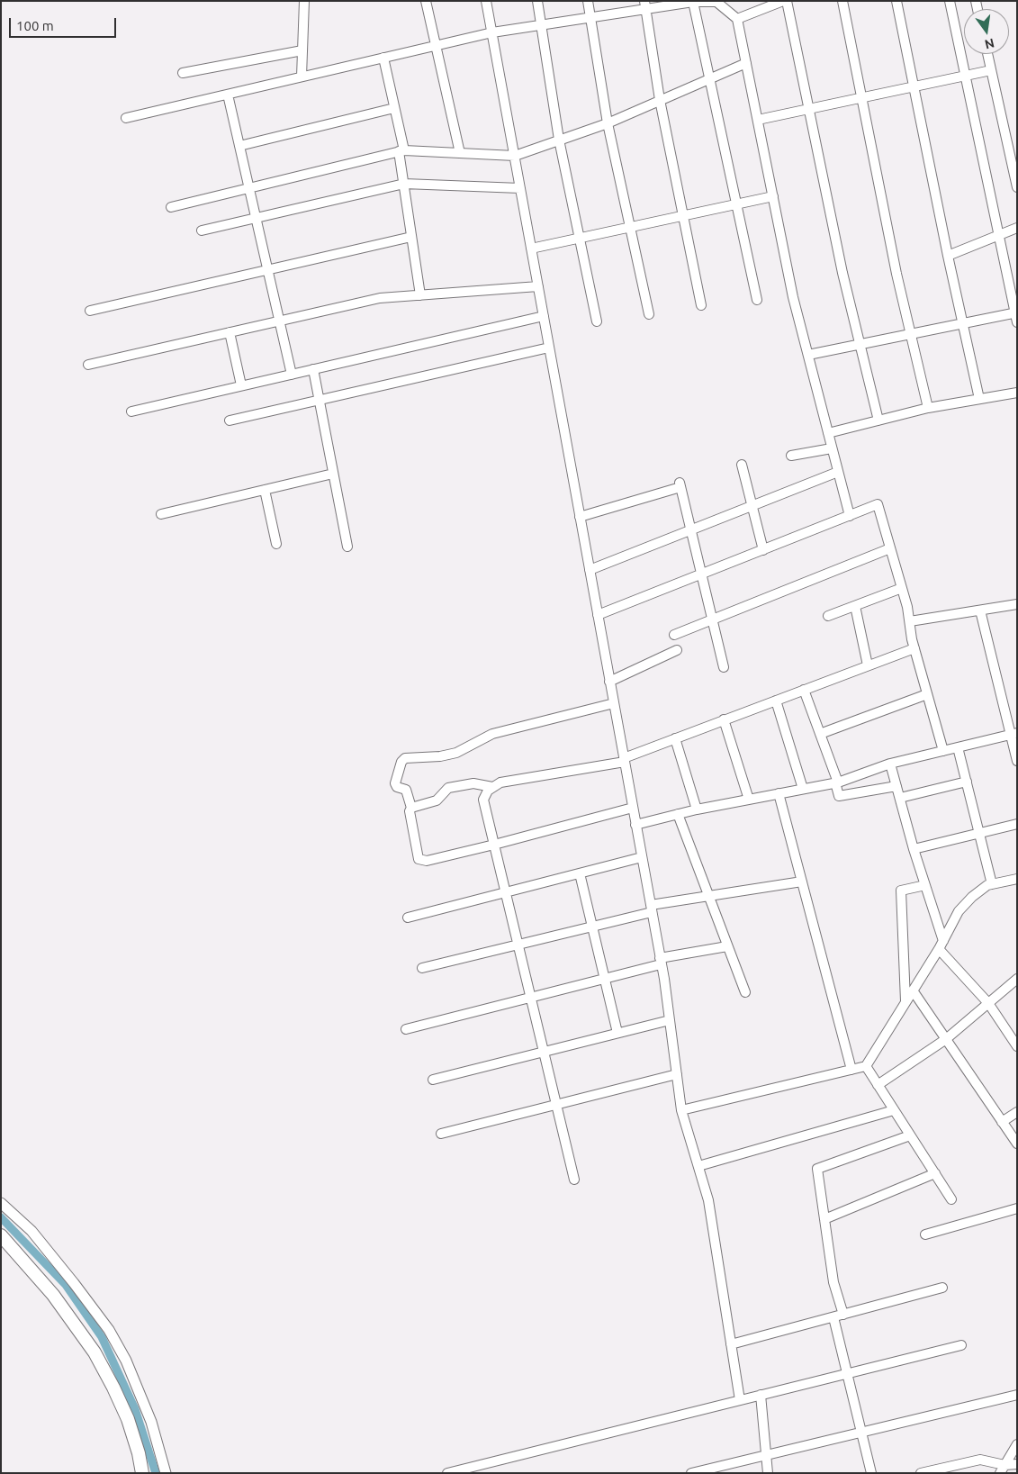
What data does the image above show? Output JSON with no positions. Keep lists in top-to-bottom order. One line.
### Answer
{"scale_bar":"100 m","north":"bottom"}
